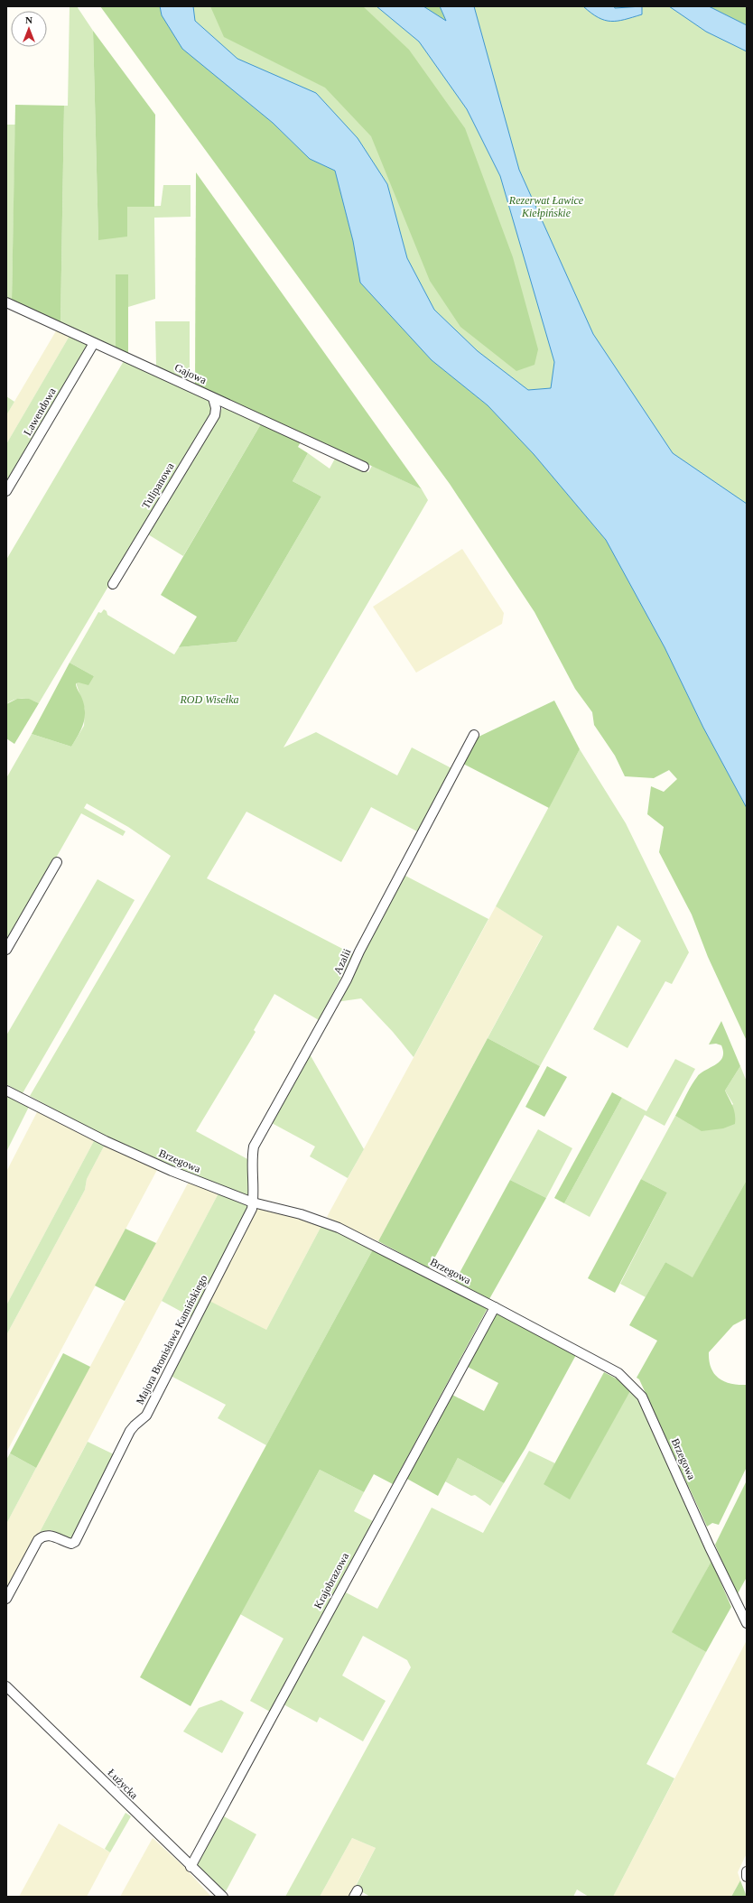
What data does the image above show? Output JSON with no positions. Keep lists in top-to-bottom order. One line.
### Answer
{"streets":{"street":["Gajowa","Lawendowa","Tulipanowa","Azalii","Brzegowa","Majora Bronisława Kamińskiego","Krajobrazowa","Łużycka"]},"crossings":[["Gajowa","Lawendowa"],["Gajowa","Tulipanowa"],["Azalii","Brzegowa"],["Azalii","Majora Bronisława Kamińskiego"],["Brzegowa","Majora Bronisława Kamińskiego"],["Brzegowa","Krajobrazowa"],["Krajobrazowa","Łużycka"]],"parks":["Rezerwat Ławice Kiełpińskie","ROD Wisełka"],"north":"top"}
